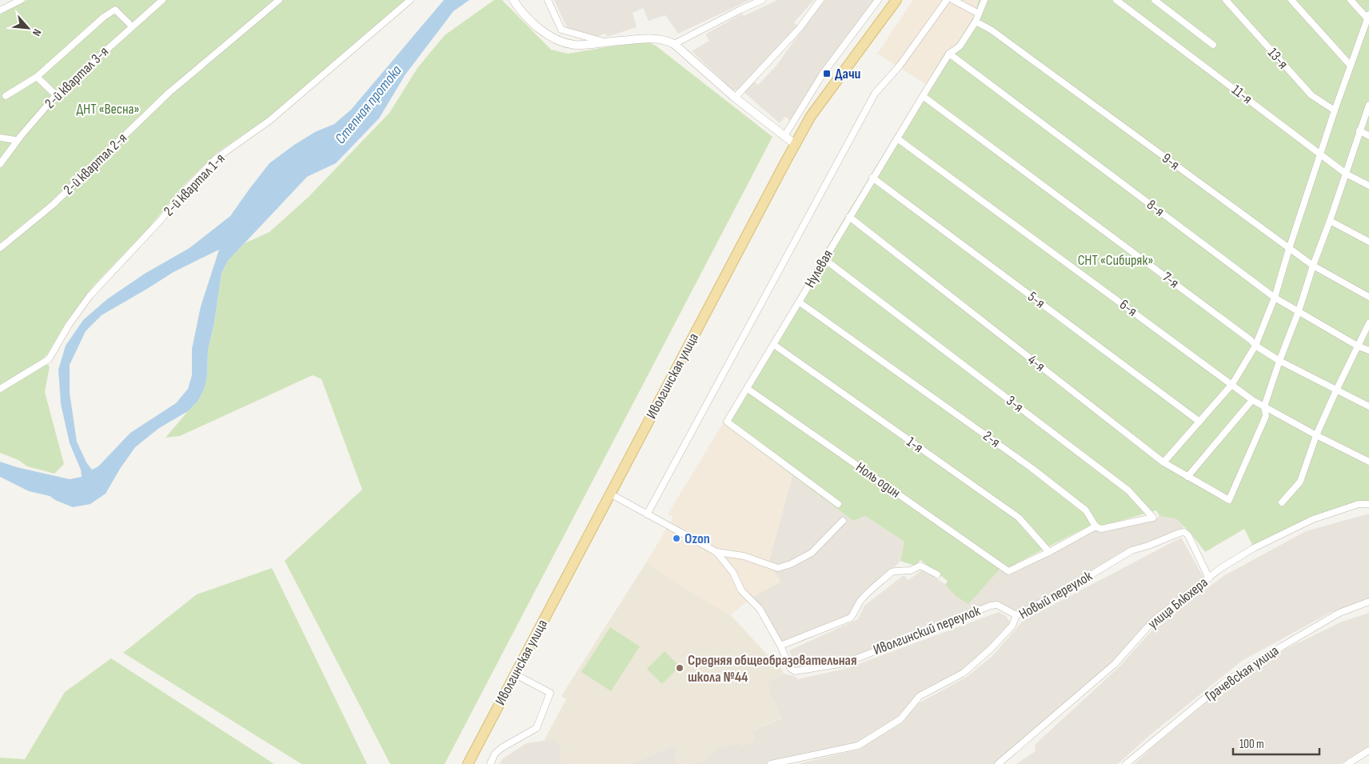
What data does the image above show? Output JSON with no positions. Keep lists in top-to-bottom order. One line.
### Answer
{"streets":{"main road":["Иволгинская улица"],"street":["13-я","2-й квартал 3-я","11-я","9-я","2-й квартал 2-я","2-й квартал 1-я","8-я","Нулевая","7-я","5-я","6-я","4-я","3-я","2-я","1-я","Ноль один","Новый переулок","улица Блюхера","Иволгинский переулок","Грачевская улица"]},"crossings":[["9-я","Нулевая"],["8-я","Нулевая"],["Нулевая","7-я"],["Нулевая","5-я"],["Нулевая","6-я"],["Нулевая","4-я"],["Нулевая","3-я"],["Нулевая","2-я"],["Нулевая","1-я"],["Нулевая","Ноль один"],["6-я","4-я"],["Иволгинская улица","Иволгинский переулок"],["3-я","2-я"],["1-я","Ноль один"],["Новый переулок","улица Блюхера"],["Новый переулок","Иволгинский переулок"]],"water":["Степная протока"],"parks":["ДНТ «Весна»","СНТ «Сибиряк»"],"places":{"transit":["Дачи"],"other":["Ozon","Средняя общеобразовательная школа №44"]},"scale_bar":"100 m","north":"bottom right"}
